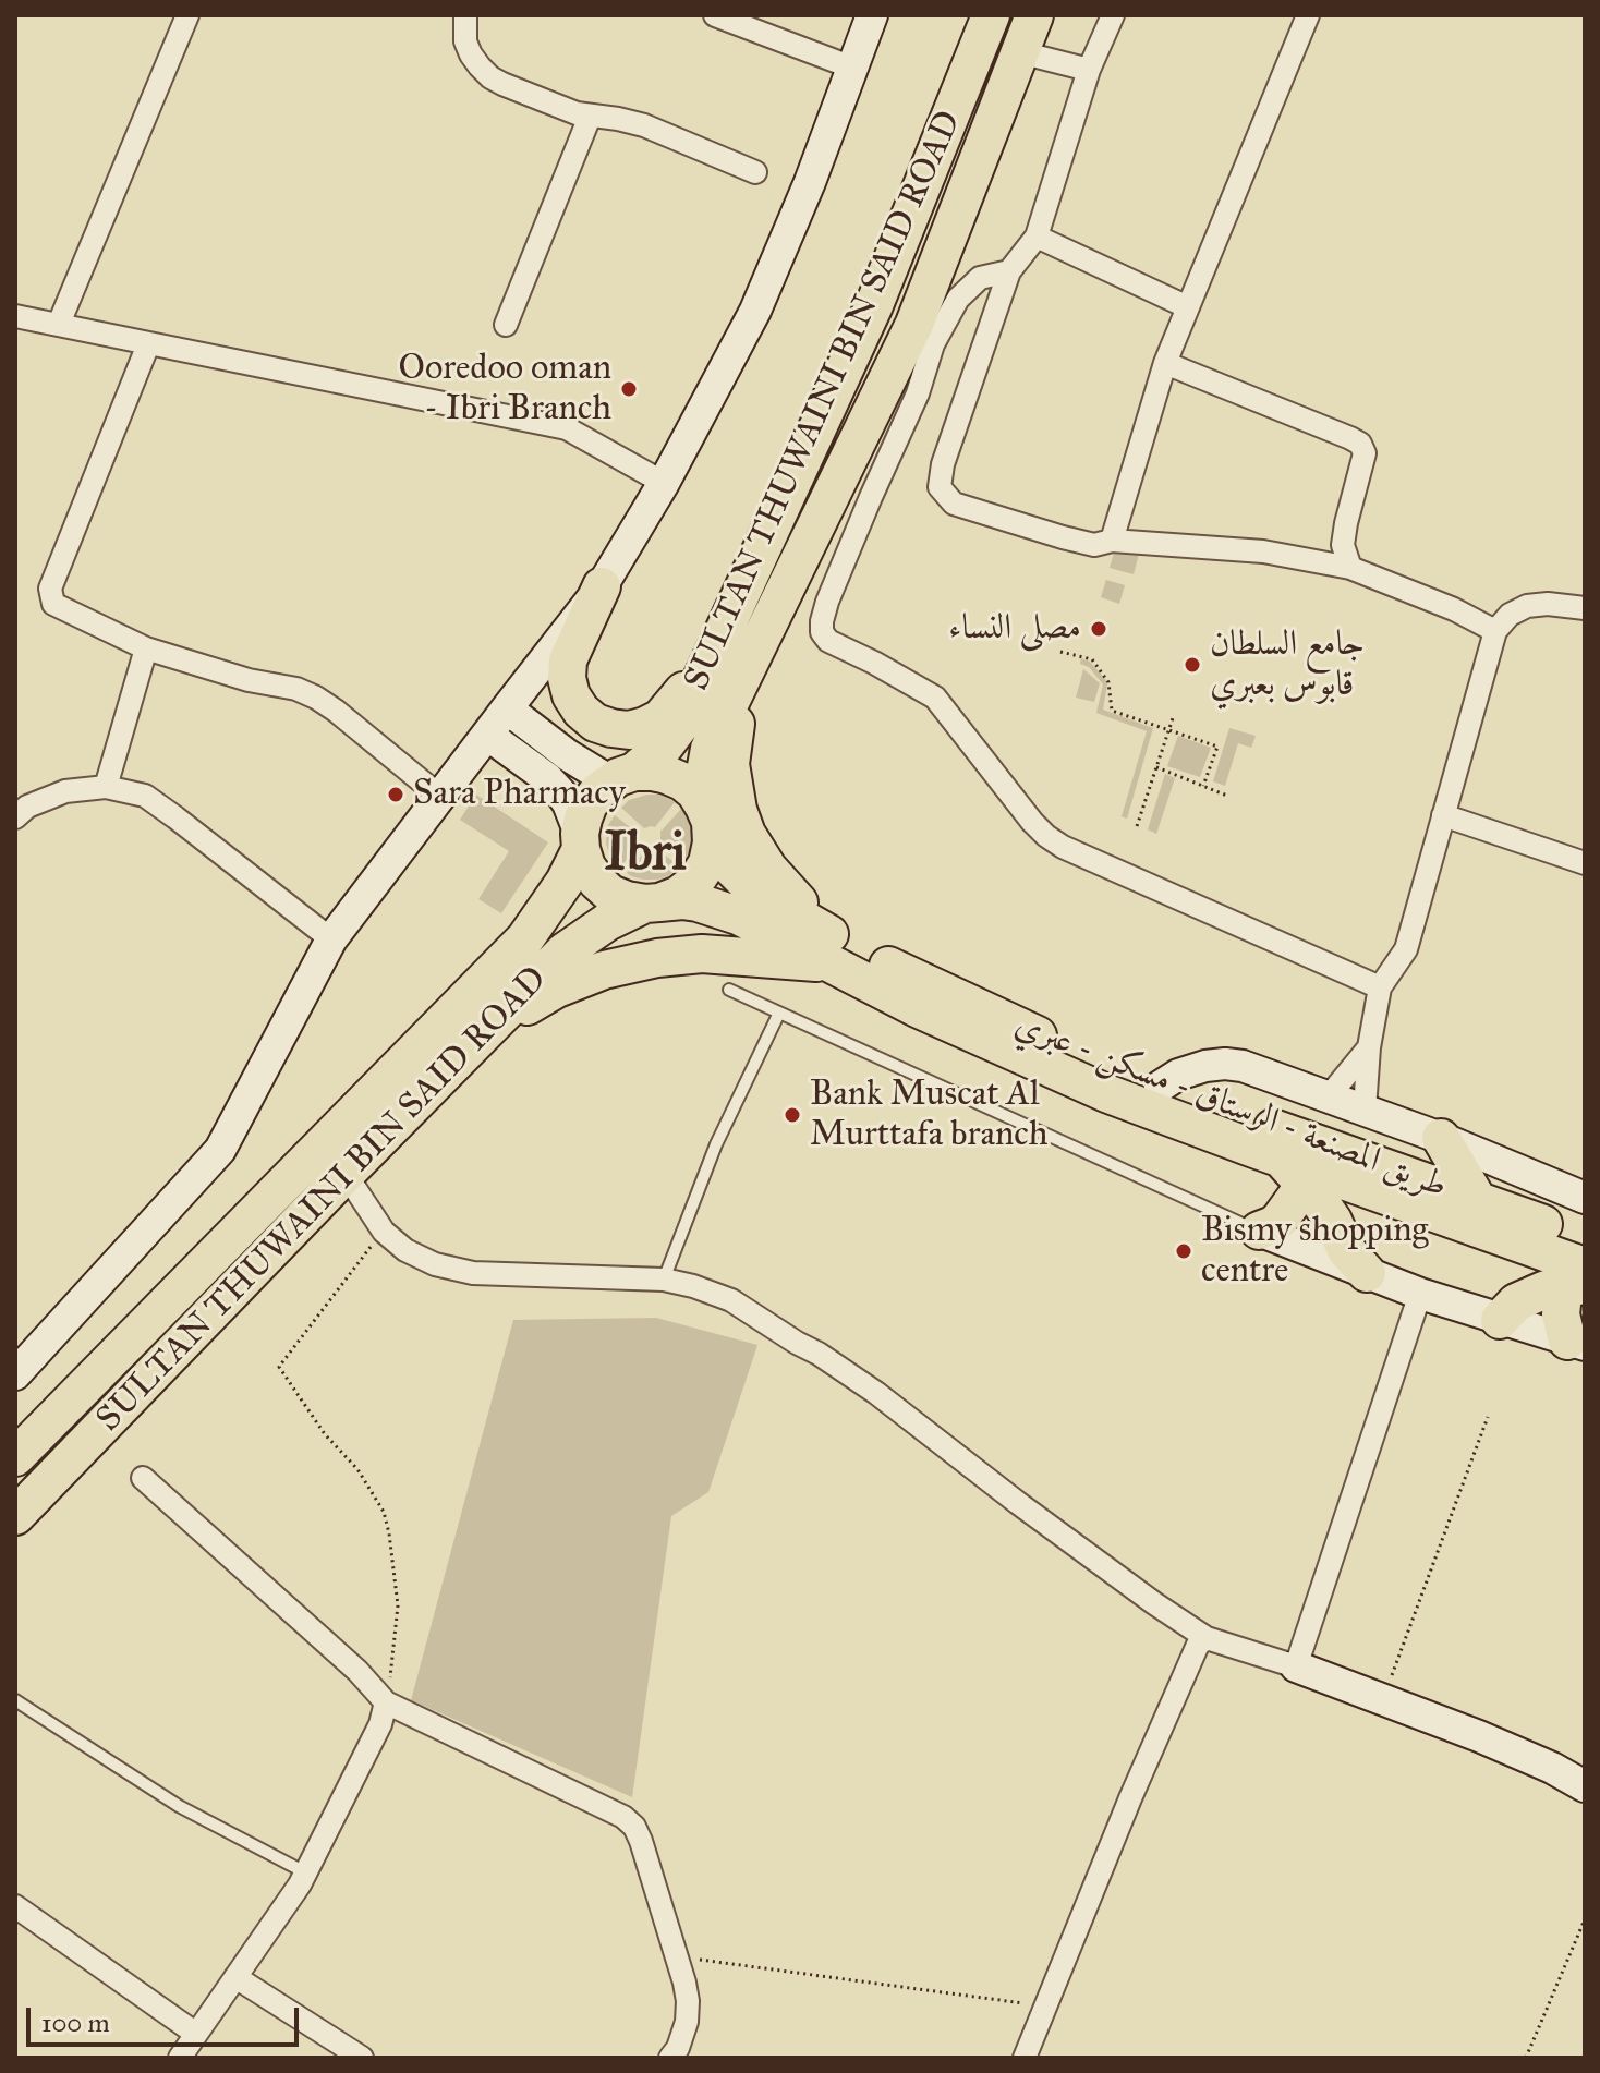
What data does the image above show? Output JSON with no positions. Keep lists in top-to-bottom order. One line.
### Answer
{"streets":{"highway":["SULTAN THUWAINI BIN SAID ROAD","طريق المصنعة - الرستاق - مسكن - عبري"]},"crossings":[["SULTAN THUWAINI BIN SAID ROAD","طريق المصنعة - الرستاق - مسكن - عبري"]],"districts":["Ibri"],"places":["Ooredoo oman - Ibri Branch","مصلى النساء","جامع السلطان قابوس بعبري","Sara Pharmacy","Bank Muscat Al Murttafa branch","Bismy shopping centre"],"scale_bar":"100 m"}
